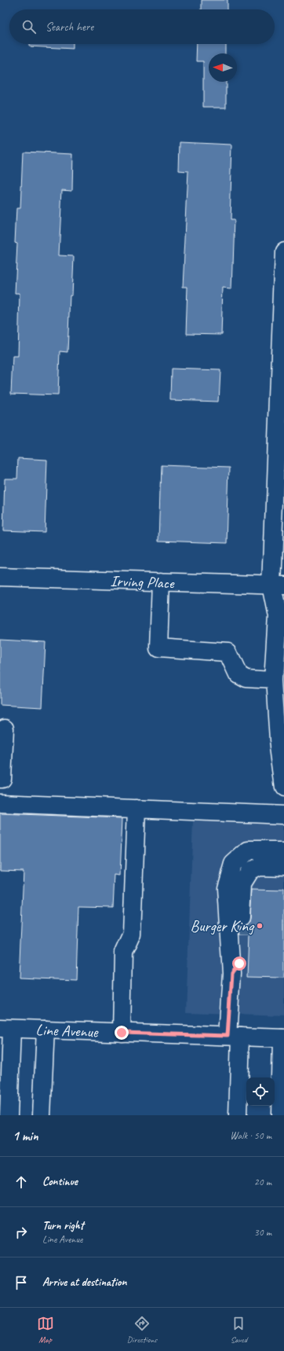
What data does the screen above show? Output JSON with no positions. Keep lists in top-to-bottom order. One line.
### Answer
{"streets":{"street":["Irving Place","Line Avenue"]},"places":["Burger King"],"north":"left","page":{"search":"Search here","heading":["1 min","Walk · 50 m"],"list":[["Continue","20 m"],["Turn right","Line Avenue","30 m"],"Arrive at destination"],"nav":["Map","Directions","Saved"]}}
